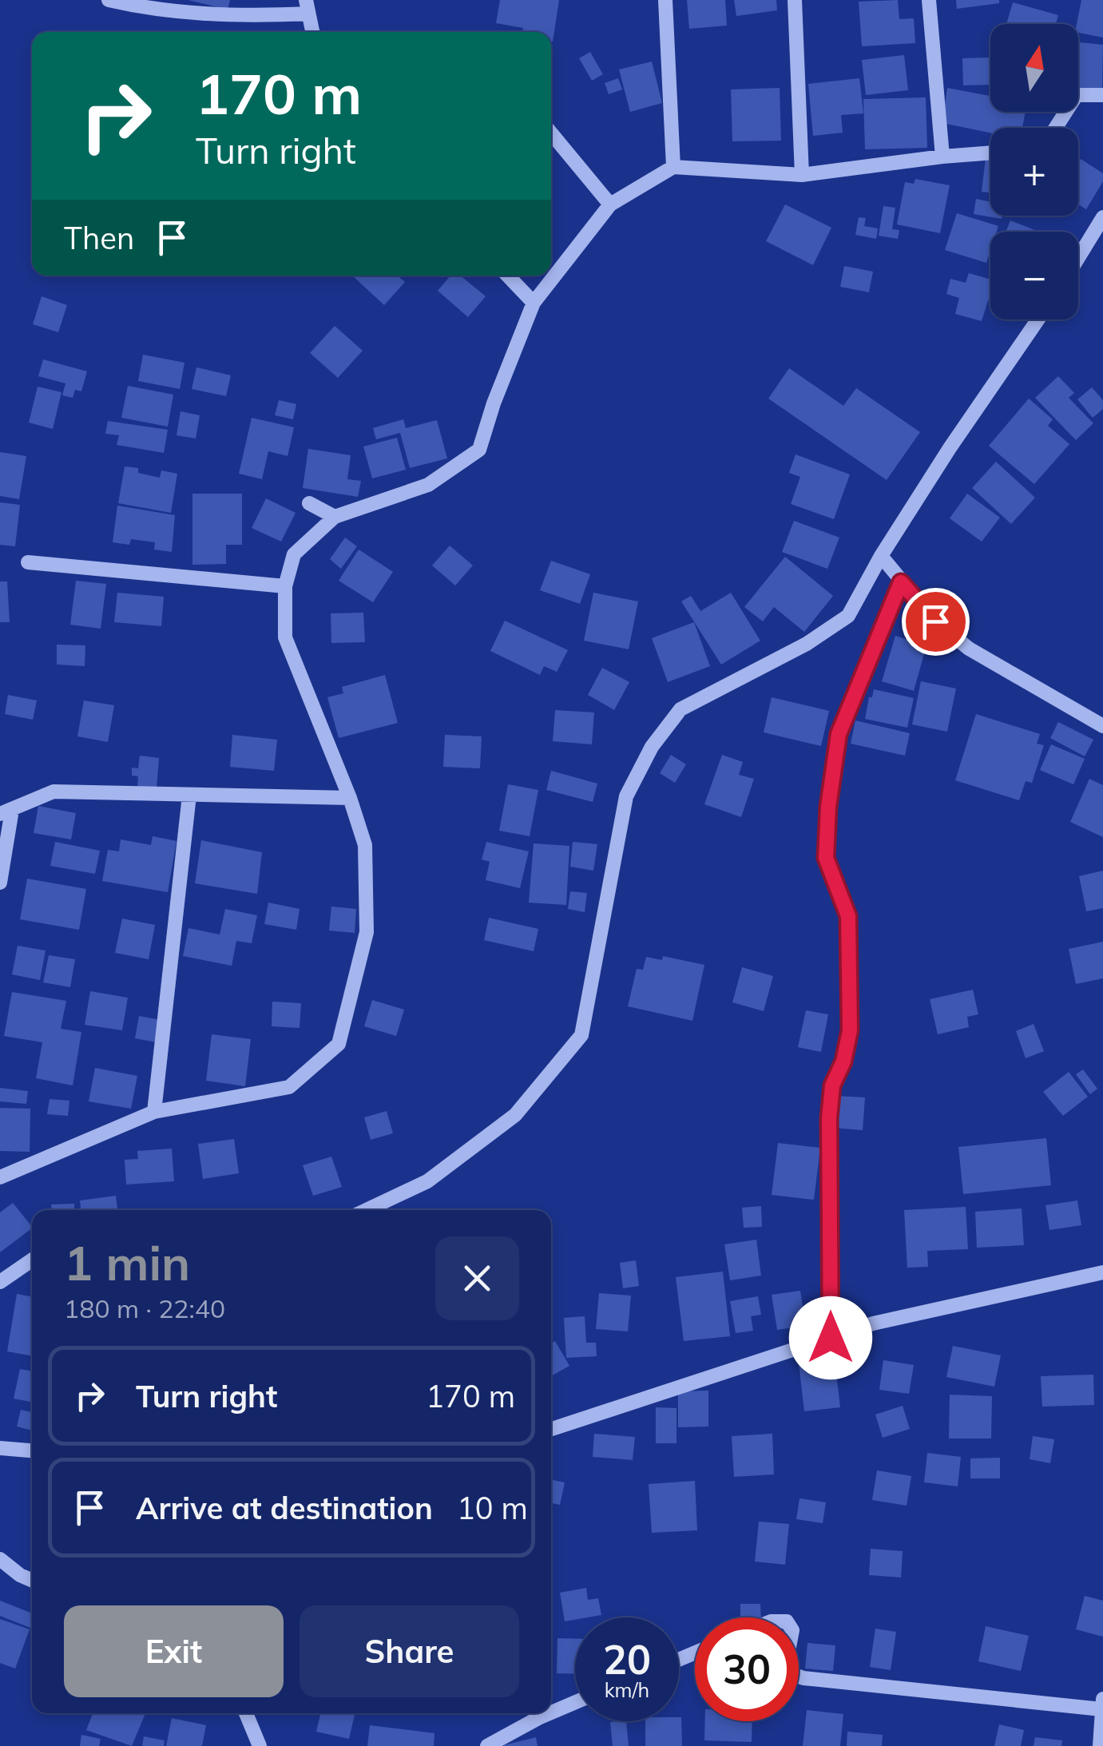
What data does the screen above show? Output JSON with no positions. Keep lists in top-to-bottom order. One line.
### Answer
{"north":"top","page":{"map_buttons":["+","−"],"turn":["170 m","Turn right"],"then":"Then","heading":["1 min","180 m · 22:40"],"list":[{"name":"Turn right","value":"170 m"},{"name":"Arrive at destination","value":"10 m"}],"buttons":["Exit","Share"],"speed":"20 km/h","limit":"30"}}
